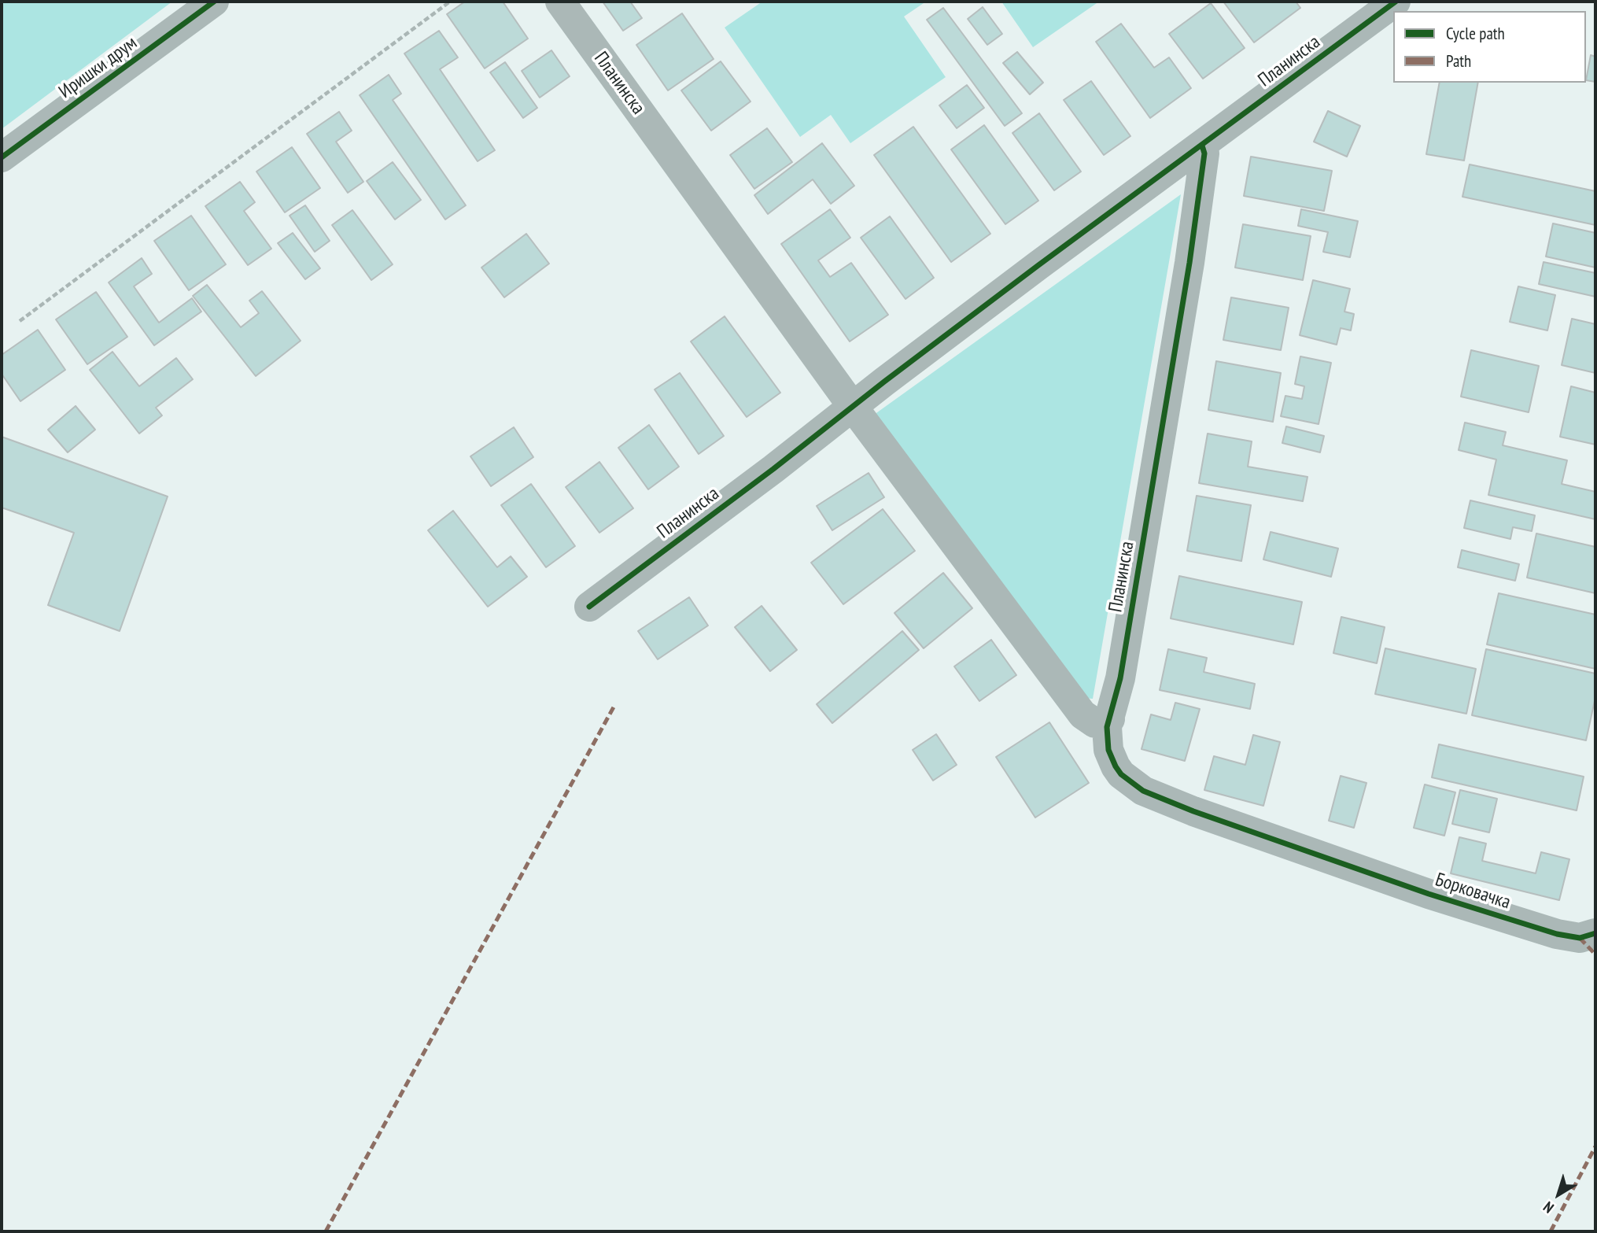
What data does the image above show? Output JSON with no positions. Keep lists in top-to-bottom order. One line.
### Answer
{"streets":{"street":["Планинска","Иришки друм","Борковачка"]},"crossings":[["Планинска","Борковачка"]],"legend":["Cycle path","Path"],"north":"bottom left"}
